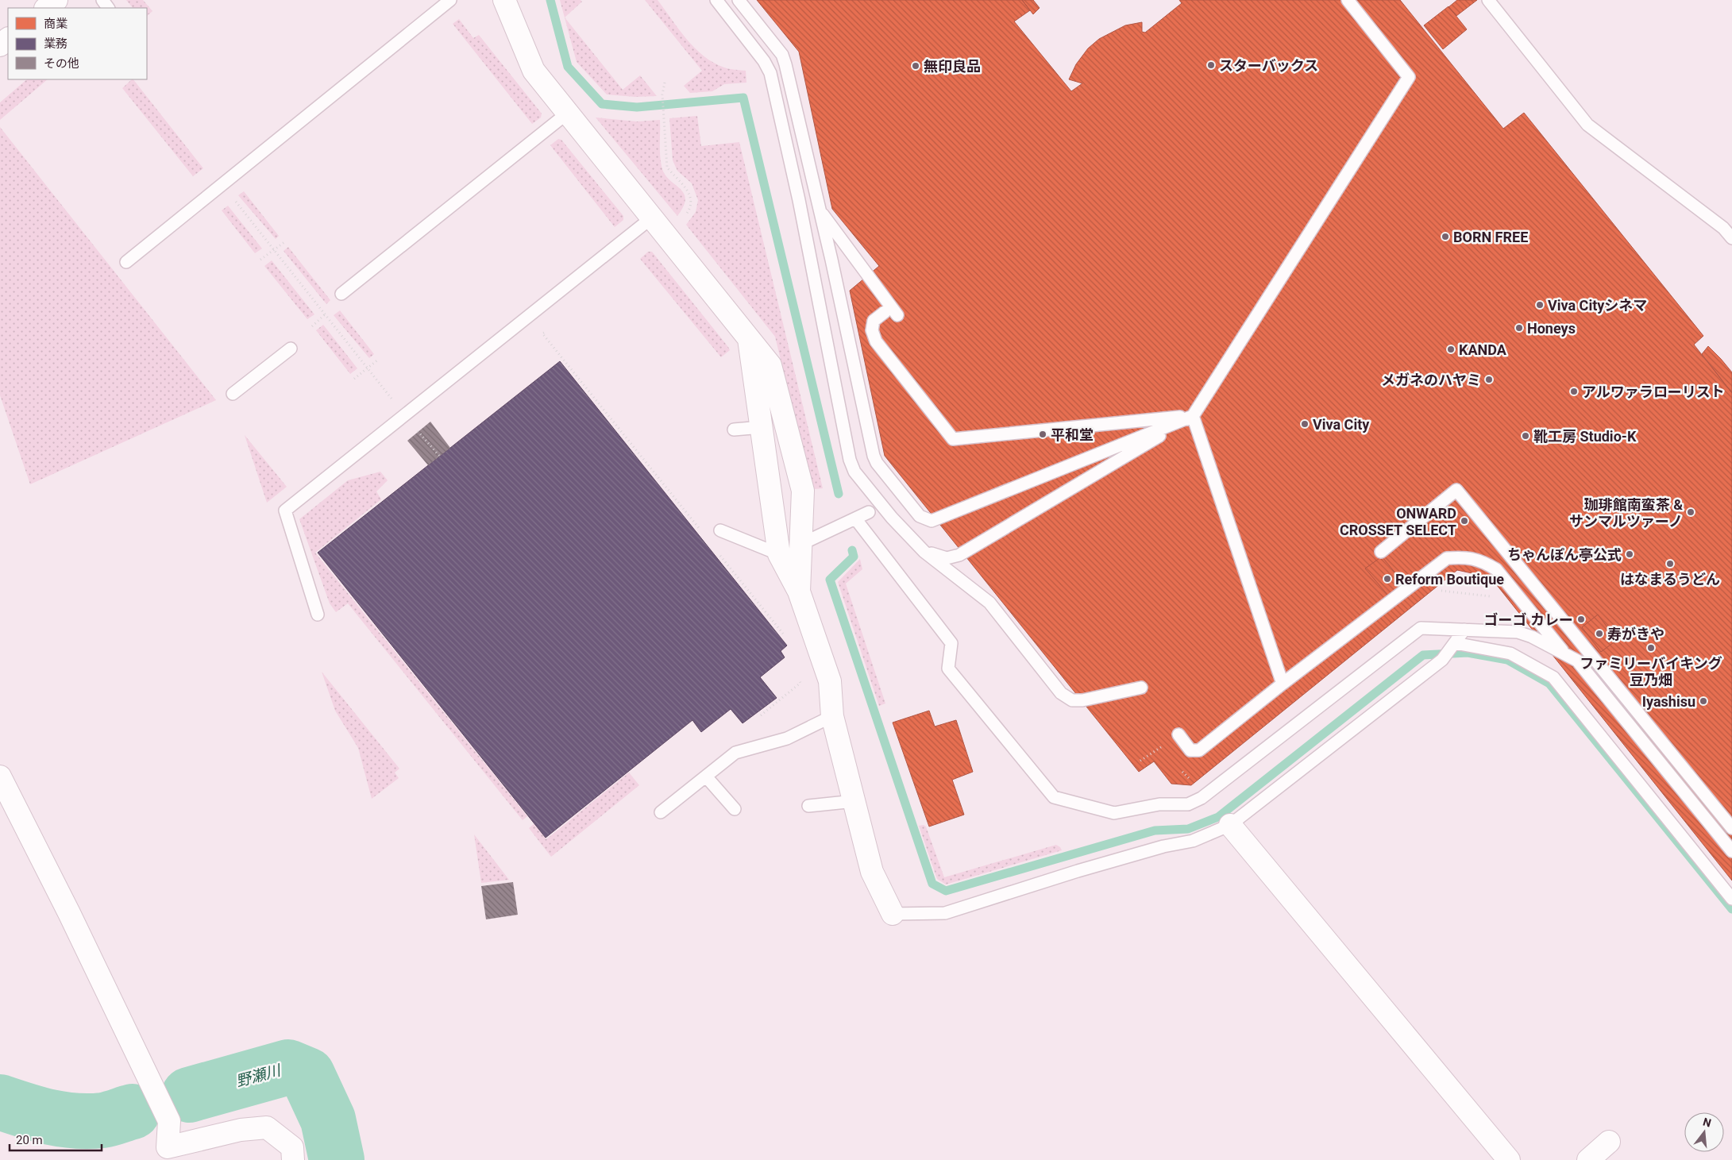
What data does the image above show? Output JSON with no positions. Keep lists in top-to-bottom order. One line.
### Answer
{"water":["野瀬川"],"places":["スターバックス","無印良品","BORN FREE","Viva Cityシネマ","Honeys","KANDA","メガネのハヤミ","アルワァラローリスト","Viva City","平和堂","靴工房 Studio-K","珈琲館南蛮茶 & サンマルツァーノ","ONWARD CROSSET SELECT","ちゃんぽん亭公式","はなまるうどん","Reform Boutique","ゴーゴ カレー","寿がきや","ファミリーバイキング 豆乃畑","Iyashisu"],"legend":["商業","業務","その他"],"scale_bar":"20 m","north":"top"}
